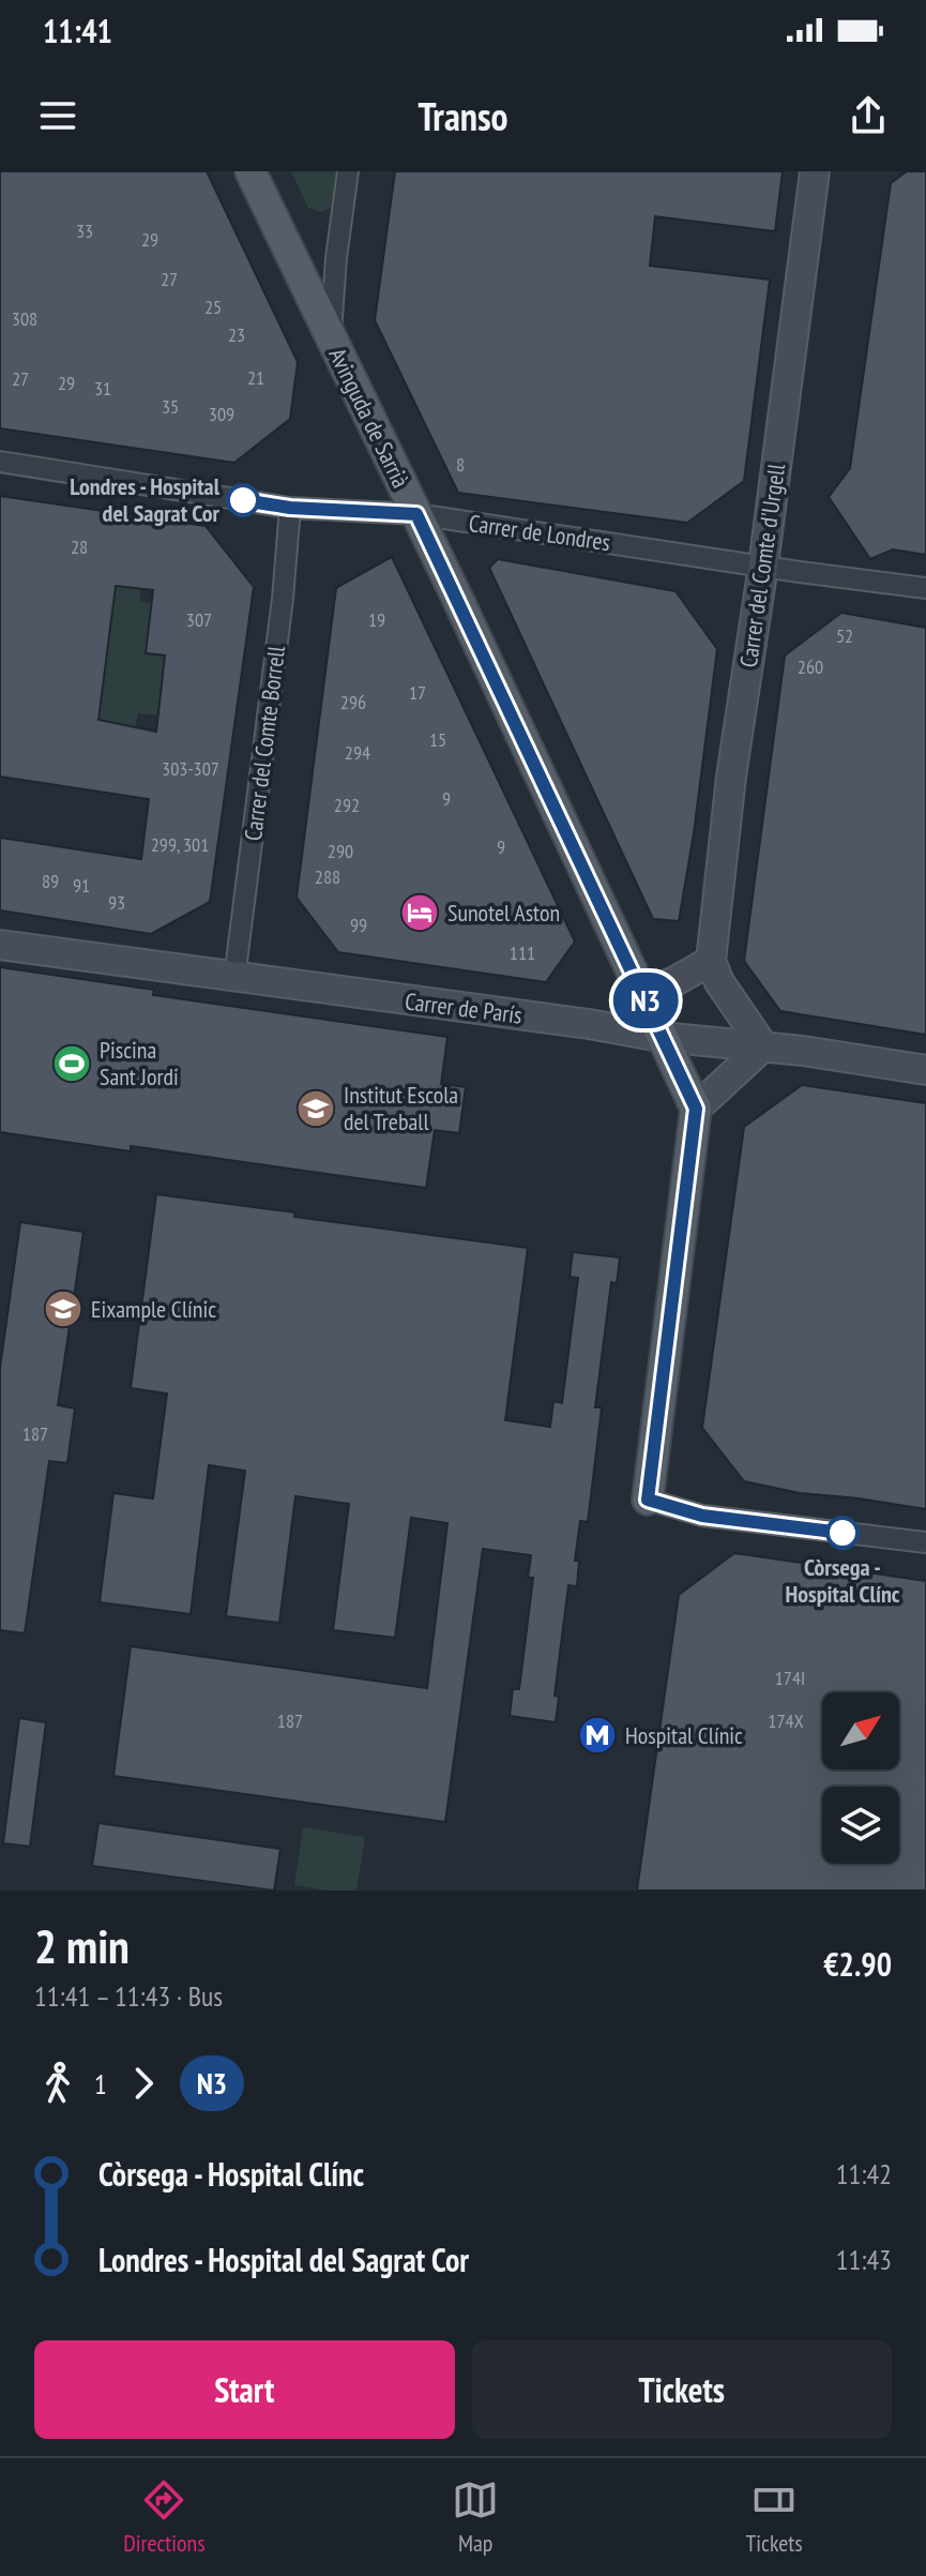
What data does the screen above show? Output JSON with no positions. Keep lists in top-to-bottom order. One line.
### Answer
{"streets":{"main road":["Avinguda de Sarrià","Carrer del Comte d'Urgell","Carrer de París"],"street":["Carrer de Londres","Carrer del Comte Borrell"]},"crossings":[["Avinguda de Sarrià","Carrer de Londres"],["Avinguda de Sarrià","Carrer de París"],["Carrer de Londres","Carrer del Comte d'Urgell"],["Carrer de Londres","Carrer del Comte Borrell"],["Carrer del Comte Borrell","Carrer de París"]],"places":{"other":["Londres - Hospital del Sagrat Cor","Còrsega - Hospital Clínc"],"hotel":["Sunotel Aston"],"sports":["Piscina Sant Jordi"],"school or university":["Institut Escola del Treball","Eixample Clínic"],"metro station":["Hospital Clínic"]},"lines":["bus line N3"],"house_numbers":["33","29","27","25","308","23","21","27","29","31","35","309","8","28","307","19","52","260","17","296","15","294","303-307","9","292","299, 301","9","290","288","89","91","93","99","111","187","174I","187","174X"],"north":"top right","page":{"status":"11:41","header":"Transo","on_map":"N3","heading":["2 min","11:41 – 11:43 · Bus","€2.90"],"legs":["1","N3"],"list":[{"name":"Còrsega - Hospital Clínc","value":"11:42"},{"name":"Londres - Hospital del Sagrat Cor","value":"11:43"}],"buttons":["Start","Tickets"],"tabs":["Directions","Map","Tickets"]}}
